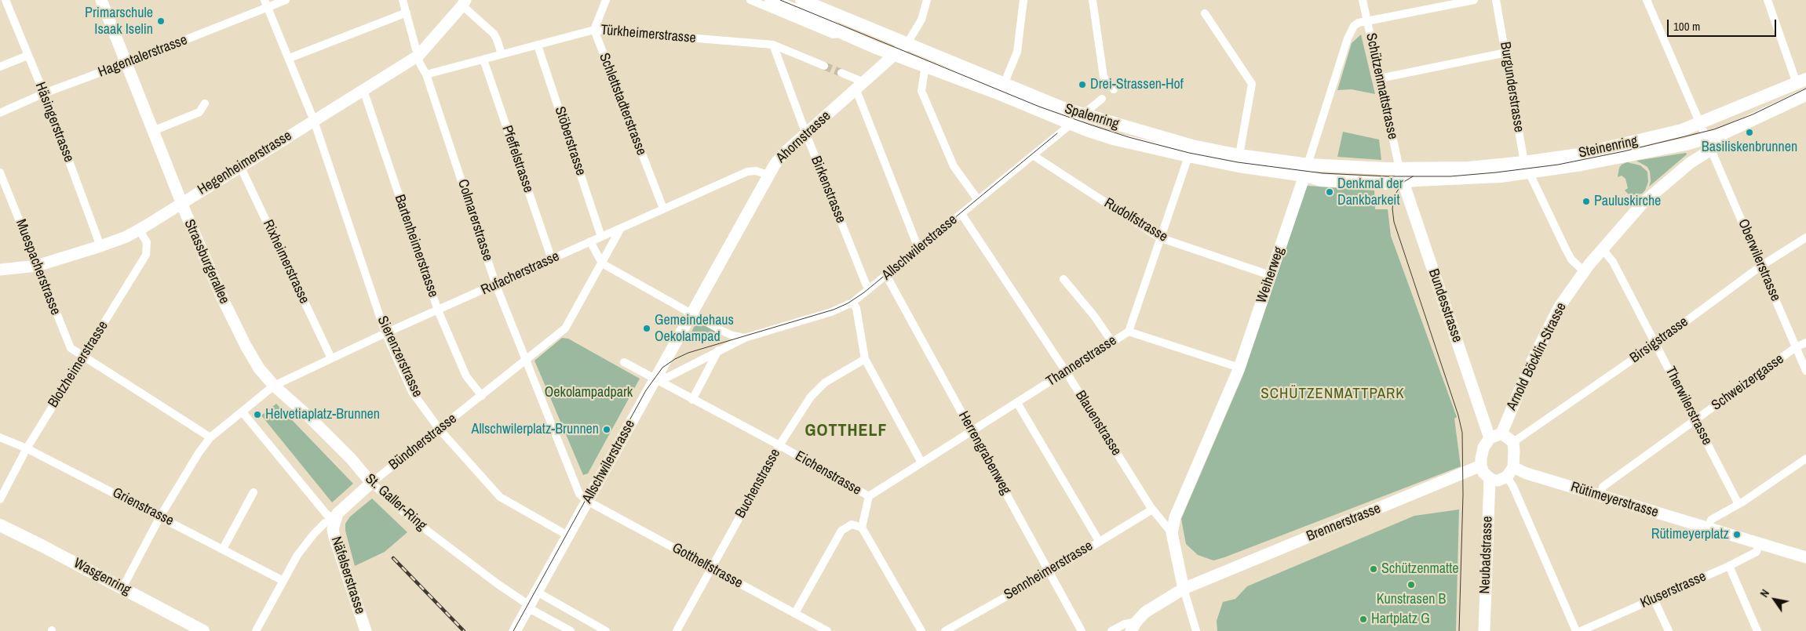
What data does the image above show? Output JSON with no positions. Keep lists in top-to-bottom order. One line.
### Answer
{"streets":{"main road":["Spalenring","Steinenring","Wasgenring"],"street":["Türkheimerstrasse","Hagentalerstrasse","Schützenmattstrasse","Burgunderstrasse","Schlettstadterstrasse","Häsingerstrasse","Ahornstrasse","Stöberstrasse","Pfeffelstrasse","Hegenheimerstrasse","Birkenstrasse","Colmarerstrasse","Rudolfstrasse","Bartenheimerstrasse","Allschwilerstrasse","Oberwilerstrasse","Strassburgerallee","Rixheimerstrasse","Muespacherstrasse","Rufacherstrasse","Weiherweg","Bundesstrasse","Birsigstrasse","Sierenzerstrasse","Arnold Böcklin-Strasse","Thannerstrasse","Blotzheimerstrasse","Schweizergasse","Therwilerstrasse","Blauenstrasse","Bündnerstrasse","Herrengrabenweg","Eichenstrasse","Buchenstrasse","Rütimeyerstrasse","St. Galler-Ring","Grienstrasse","Brennerstrasse","Neubadstrasse","Gotthelfstrasse","Sennheimerstrasse","Näfelserstrasse","Kluserstrasse"]},"crossings":[["Türkheimerstrasse","Schlettstadterstrasse"],["Türkheimerstrasse","Stöberstrasse"],["Türkheimerstrasse","Pfeffelstrasse"],["Türkheimerstrasse","Hegenheimerstrasse"],["Türkheimerstrasse","Birkenstrasse"],["Türkheimerstrasse","Colmarerstrasse"],["Hagentalerstrasse","Häsingerstrasse"],["Hagentalerstrasse","Strassburgerallee"],["Hagentalerstrasse","Sierenzerstrasse"],["Schützenmattstrasse","Spalenring"],["Schützenmattstrasse","Steinenring"],["Schützenmattstrasse","Weiherweg"],["Schützenmattstrasse","Bundesstrasse"],["Burgunderstrasse","Steinenring"],["Burgunderstrasse","Arnold Böcklin-Strasse"],["Schlettstadterstrasse","Rufacherstrasse"],["Spalenring","Ahornstrasse"],["Spalenring","Steinenring"],["Spalenring","Allschwilerstrasse"],["Spalenring","Weiherweg"],["Spalenring","Bundesstrasse"],["Spalenring","Thannerstrasse"],["Häsingerstrasse","Hegenheimerstrasse"],["Ahornstrasse","Birkenstrasse"],["Ahornstrasse","Allschwilerstrasse"],["Ahornstrasse","Rufacherstrasse"],["Ahornstrasse","Eichenstrasse"],["Stöberstrasse","Rufacherstrasse"],["Steinenring","Bundesstrasse"],["Steinenring","Arnold Böcklin-Strasse"],["Pfeffelstrasse","Rufacherstrasse"],["Hegenheimerstrasse","Colmarerstrasse"],["Hegenheimerstrasse","Bartenheimerstrasse"],["Hegenheimerstrasse","Strassburgerallee"],["Hegenheimerstrasse","Rixheimerstrasse"],["Hegenheimerstrasse","Muespacherstrasse"],["Hegenheimerstrasse","Sierenzerstrasse"],["Hegenheimerstrasse","Blotzheimerstrasse"],["Birkenstrasse","Allschwilerstrasse"],["Colmarerstrasse","Allschwilerstrasse"],["Colmarerstrasse","Rufacherstrasse"],["Colmarerstrasse","Bündnerstrasse"],["Colmarerstrasse","Gotthelfstrasse"],["Rudolfstrasse","Allschwilerstrasse"],["Rudolfstrasse","Weiherweg"],["Rudolfstrasse","Thannerstrasse"],["Bartenheimerstrasse","Rufacherstrasse"],["Bartenheimerstrasse","Bündnerstrasse"],["Allschwilerstrasse","Sierenzerstrasse"],["Allschwilerstrasse","Blauenstrasse"],["Allschwilerstrasse","Herrengrabenweg"],["Allschwilerstrasse","Eichenstrasse"],["Allschwilerstrasse","St. Galler-Ring"],["Allschwilerstrasse","Gotthelfstrasse"],["Oberwilerstrasse","Birsigstrasse"],["Oberwilerstrasse","Arnold Böcklin-Strasse"],["Oberwilerstrasse","Schweizergasse"],["Strassburgerallee","Rufacherstrasse"],["Strassburgerallee","St. Galler-Ring"],["Rixheimerstrasse","Rufacherstrasse"],["Muespacherstrasse","Rufacherstrasse"],["Muespacherstrasse","Blotzheimerstrasse"],["Rufacherstrasse","Sierenzerstrasse"],["Rufacherstrasse","Bündnerstrasse"],["Rufacherstrasse","St. Galler-Ring"],["Rufacherstrasse","Grienstrasse"],["Rufacherstrasse","Wasgenring"],["Weiherweg","Blauenstrasse"],["Bundesstrasse","Birsigstrasse"],["Bundesstrasse","Arnold Böcklin-Strasse"],["Bundesstrasse","Rütimeyerstrasse"],["Bundesstrasse","Brennerstrasse"],["Bundesstrasse","Neubadstrasse"],["Birsigstrasse","Arnold Böcklin-Strasse"],["Birsigstrasse","Therwilerstrasse"],["Birsigstrasse","Rütimeyerstrasse"],["Birsigstrasse","Brennerstrasse"],["Birsigstrasse","Neubadstrasse"],["Sierenzerstrasse","Bündnerstrasse"],["Arnold Böcklin-Strasse","Therwilerstrasse"],["Arnold Böcklin-Strasse","Rütimeyerstrasse"],["Arnold Böcklin-Strasse","Brennerstrasse"],["Arnold Böcklin-Strasse","Neubadstrasse"],["Thannerstrasse","Blauenstrasse"],["Thannerstrasse","Herrengrabenweg"],["Thannerstrasse","Eichenstrasse"],["Blotzheimerstrasse","Grienstrasse"],["Schweizergasse","Therwilerstrasse"],["Schweizergasse","Rütimeyerstrasse"],["Blauenstrasse","Sennheimerstrasse"],["Bündnerstrasse","St. Galler-Ring"],["Bündnerstrasse","Grienstrasse"],["Bündnerstrasse","Näfelserstrasse"],["Herrengrabenweg","Sennheimerstrasse"],["Eichenstrasse","Buchenstrasse"],["Buchenstrasse","Gotthelfstrasse"],["Rütimeyerstrasse","Brennerstrasse"],["Rütimeyerstrasse","Neubadstrasse"],["Rütimeyerstrasse","Kluserstrasse"],["Brennerstrasse","Neubadstrasse"]],"districts":["SCHÜTZENMATTPARK","GOTTHELF"],"parks":["Oekolampadpark"],"places":["Primarschule Isaak Iselin","Drei-Strassen-Hof","Basiliskenbrunnen","Denkmal der Dankbarkeit","Pauluskirche","Gemeindehaus Oekolampad","Helvetiaplatz-Brunnen","Allschwilerplatz-Brunnen","Rütimeyerplatz","Schützenmatte","Kunstrasen B","Hartplatz G"],"scale_bar":"100 m","north":"top left"}
